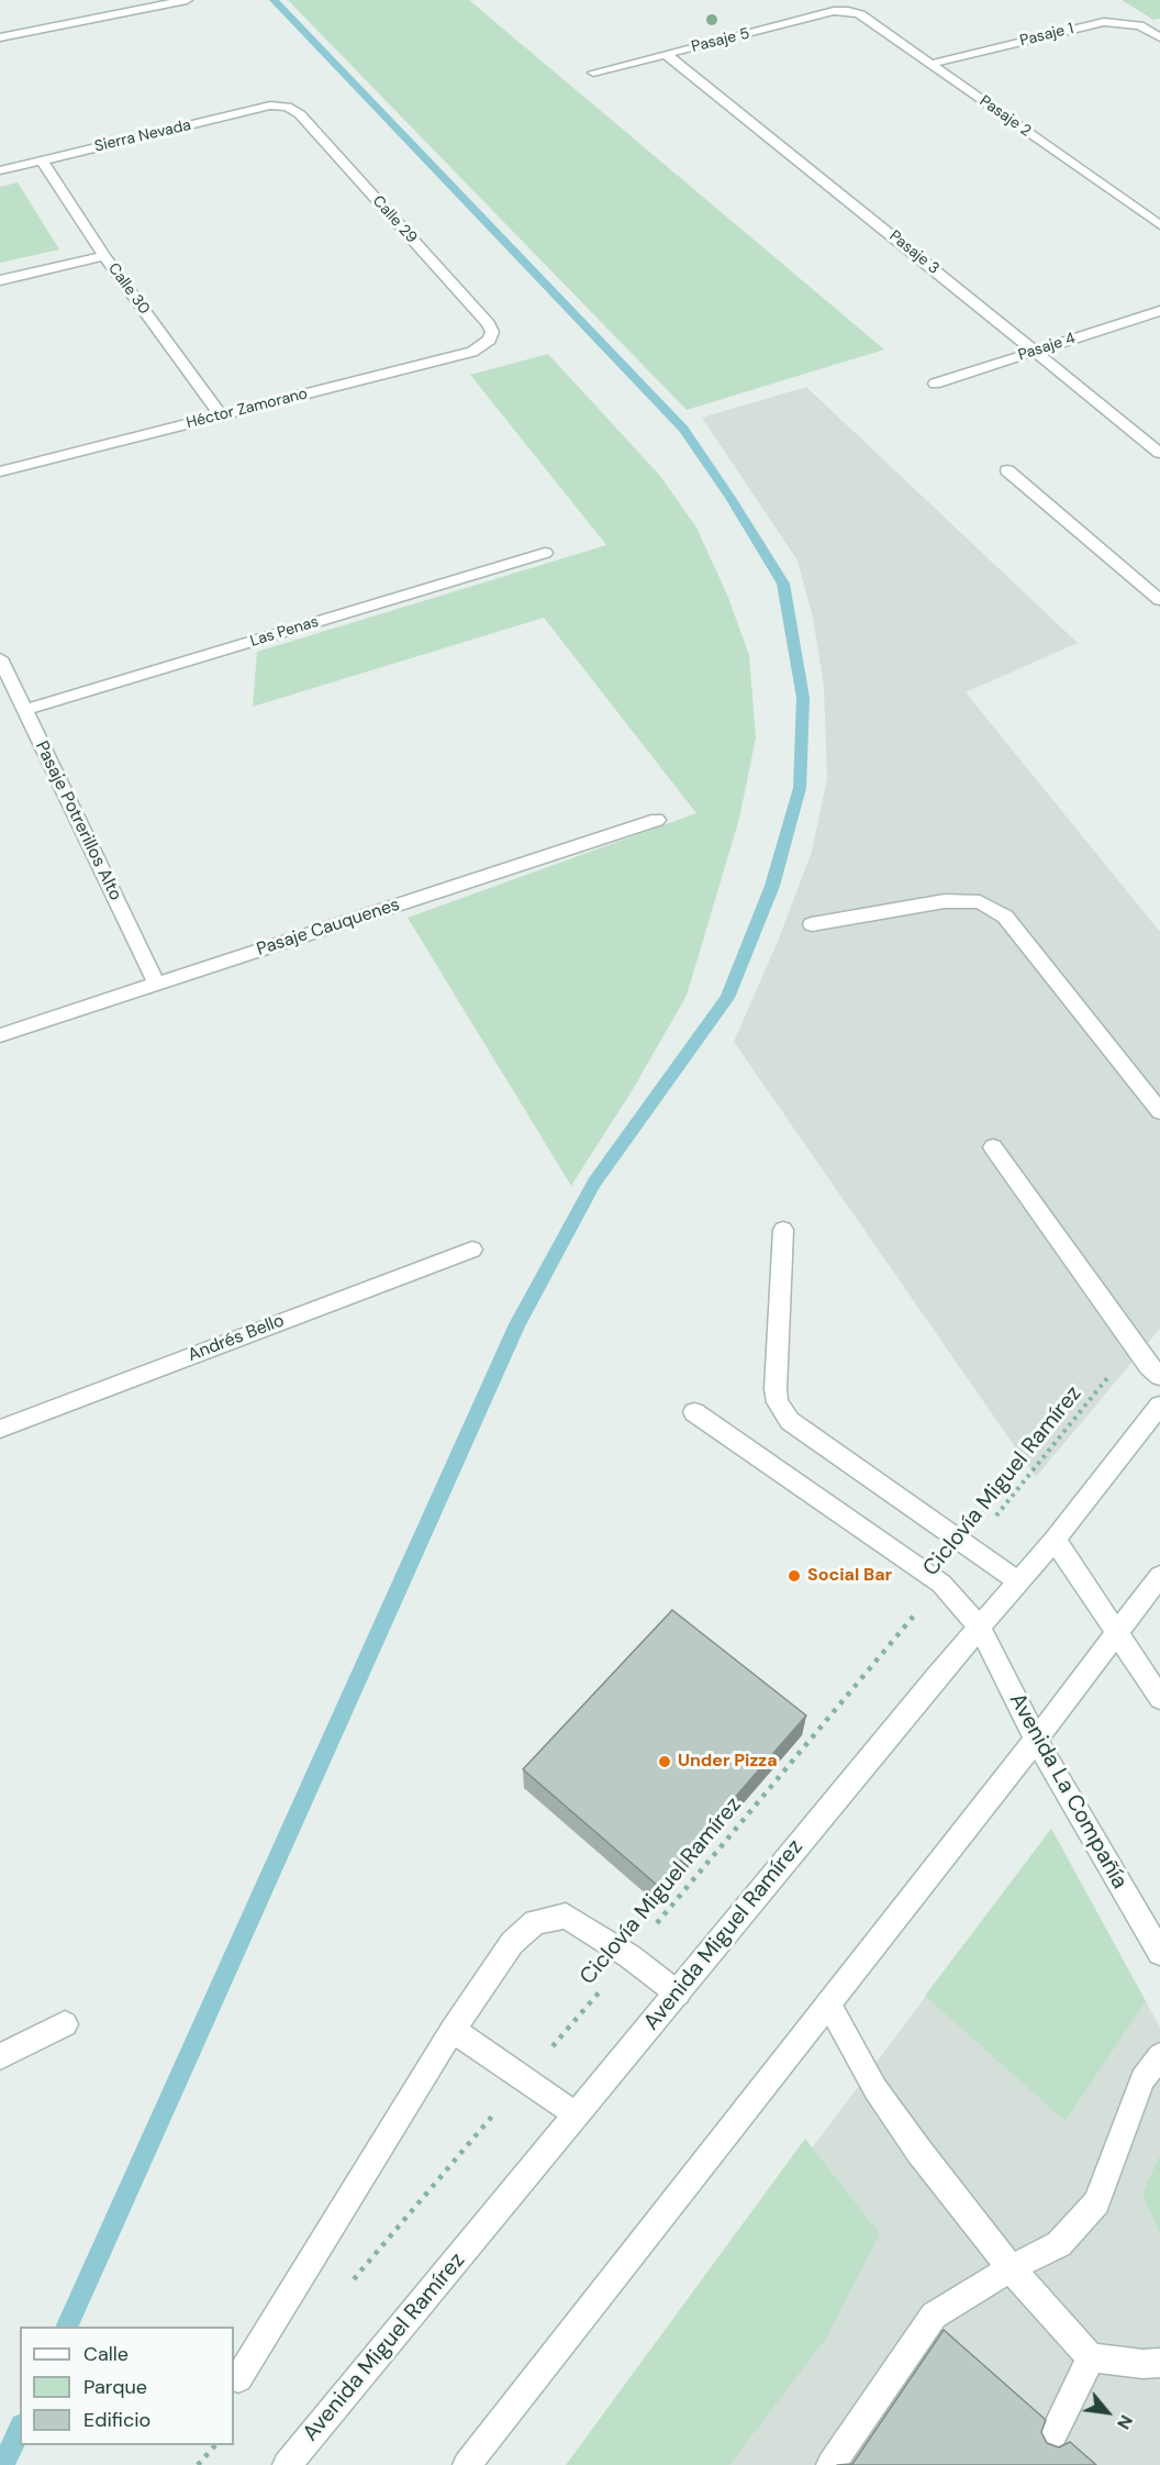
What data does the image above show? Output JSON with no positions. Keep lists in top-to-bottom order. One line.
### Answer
{"streets":{"street":["Pasaje 1","Pasaje 5","Pasaje 2","Sierra Nevada","Calle 29","Pasaje 3","Calle 30","Pasaje 4","Héctor Zamorano","Las Penas","Pasaje Potrerillos Alto","Pasaje Cauquenes","Andrés Bello","Avenida La Compañía","Avenida Miguel Ramírez"],"path":["Ciclovía Miguel Ramírez"]},"crossings":[["Pasaje 1","Pasaje 2"],["Pasaje 5","Pasaje 2"],["Pasaje 5","Pasaje 3"],["Sierra Nevada","Calle 29"],["Sierra Nevada","Calle 30"],["Calle 29","Héctor Zamorano"],["Pasaje 3","Pasaje 4"],["Calle 30","Héctor Zamorano"],["Las Penas","Pasaje Potrerillos Alto"],["Pasaje Potrerillos Alto","Pasaje Cauquenes"],["Ciclovía Miguel Ramírez","Avenida La Compañía"],["Avenida La Compañía","Avenida Miguel Ramírez"]],"places":["Social Bar","Under Pizza"],"legend":["Calle","Parque","Edificio"],"north":"bottom right"}
